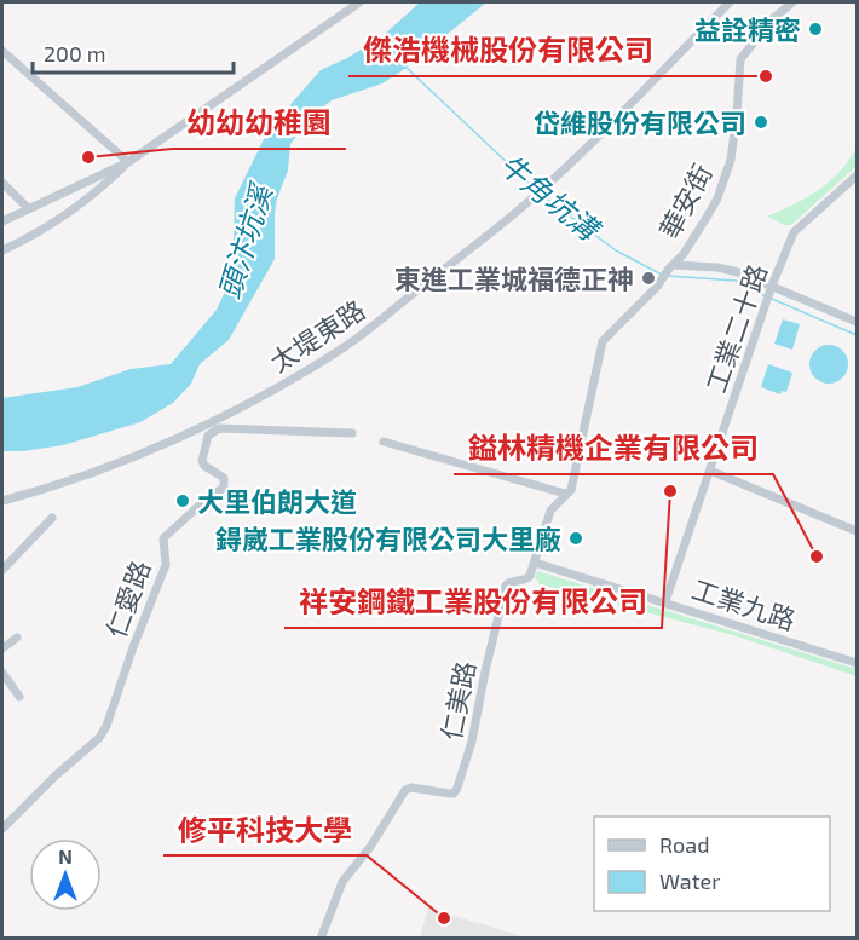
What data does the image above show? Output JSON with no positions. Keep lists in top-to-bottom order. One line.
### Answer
{"streets":{"street":["華安街","工業二十路","太堤東路","仁愛路","工業九路","仁美路"]},"crossings":[["工業二十路","工業九路"],["工業九路","仁美路"]],"water":["牛角坑溝","頭汴坑溪"],"places":["益詮精密","傑浩機械股份有限公司","岱維股份有限公司","幼幼幼稚園","東進工業城福德正神","祥安鋼鐵工業股份有限公司","大里伯朗大道","鍀崴工業股份有限公司大里廠","鎰林精機企業有限公司","修平科技大學"],"legend":["Road","Water"],"scale_bar":"200 m","north":"top"}
